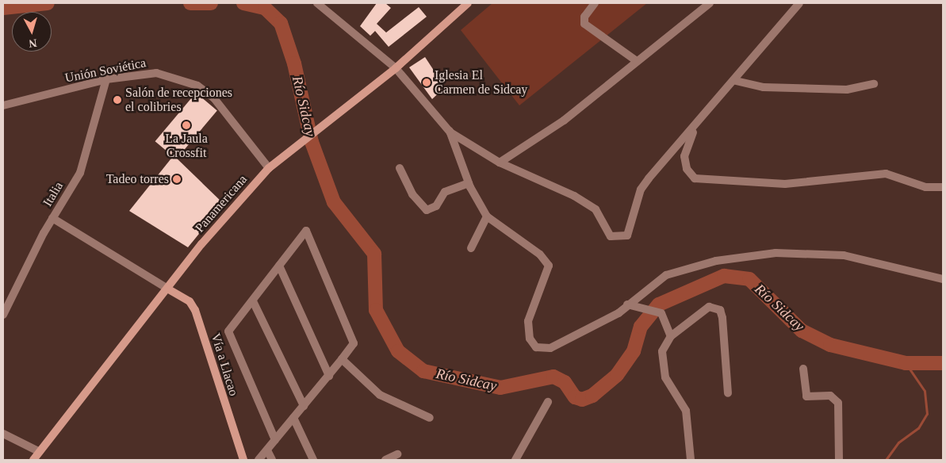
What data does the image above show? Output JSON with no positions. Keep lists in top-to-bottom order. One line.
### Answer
{"streets":{"main road":["Panamericana","Vía a Llacao"],"street":["Unión Soviética","Italia"]},"crossings":[["Unión Soviética","Italia"],["Unión Soviética","Panamericana"],["Panamericana","Vía a Llacao"]],"water":["Río Sidcay"],"places":["Iglesia El Carmen de Sidcay","Salón de recepciones el colibries","La Jaula Crossfit","Tadeo torres"],"north":"bottom"}
